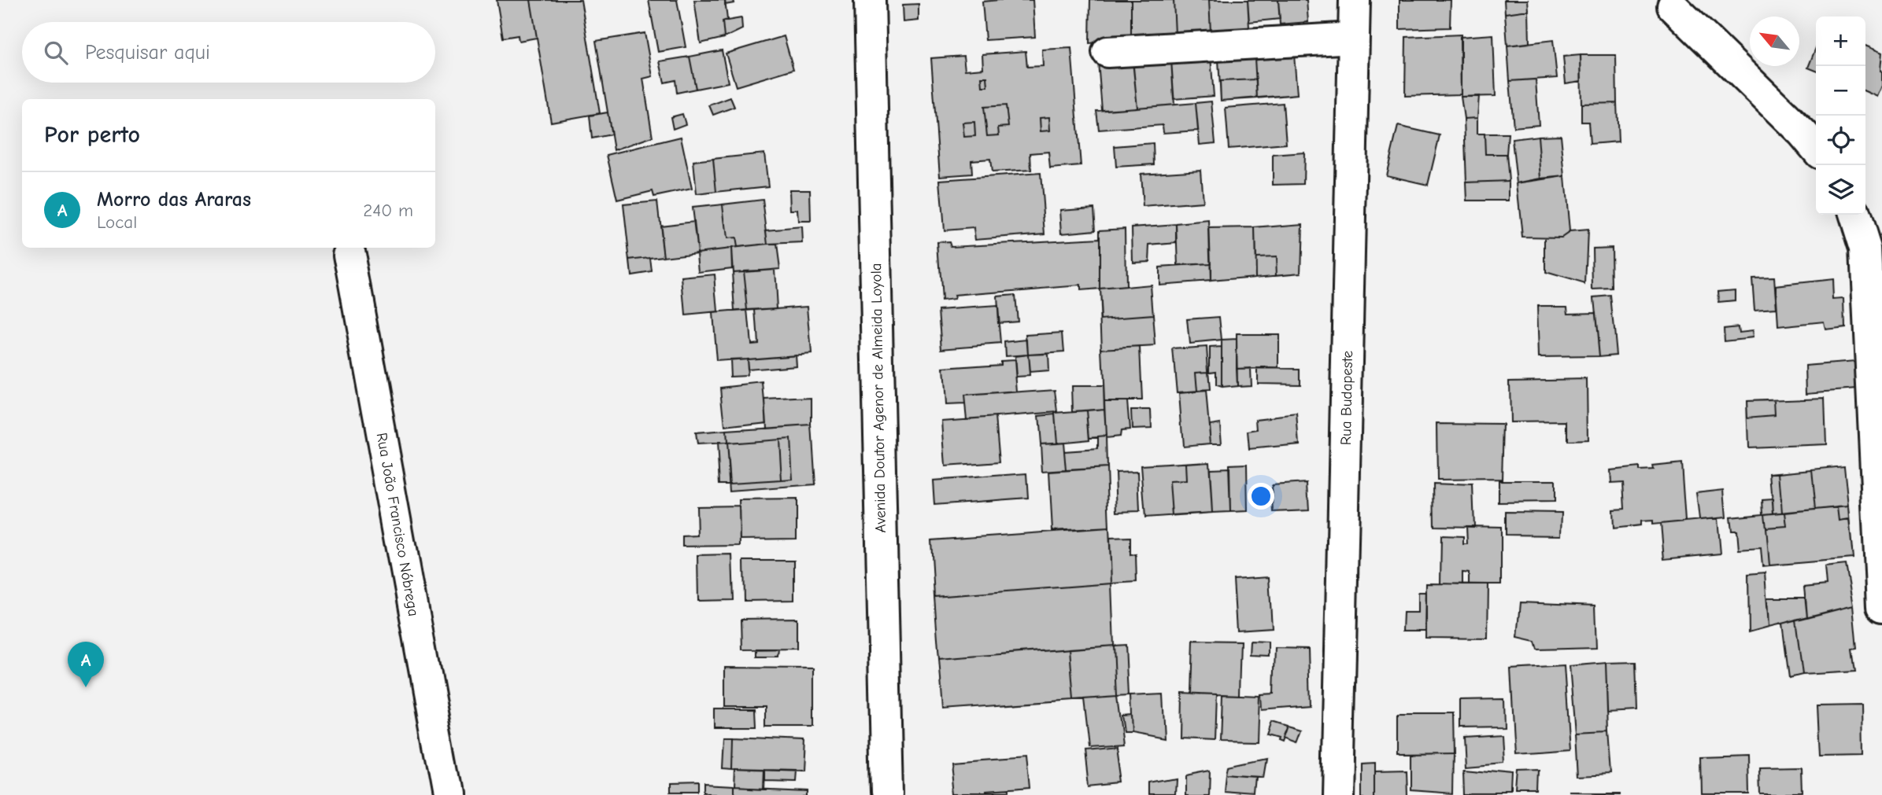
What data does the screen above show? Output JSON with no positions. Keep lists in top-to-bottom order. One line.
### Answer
{"streets":{"street":["Avenida Doutor Agenor de Almeida Loyola","Rua Budapeste","Rua João Francisco Nóbrega"]},"north":"top left","page":{"map_buttons":["+","−"],"search":"Pesquisar aqui","heading":"Por perto","list":[{"mark":"A","name":"Morro das Araras","note":"Local","value":"240 m"}],"pins":"A"}}
